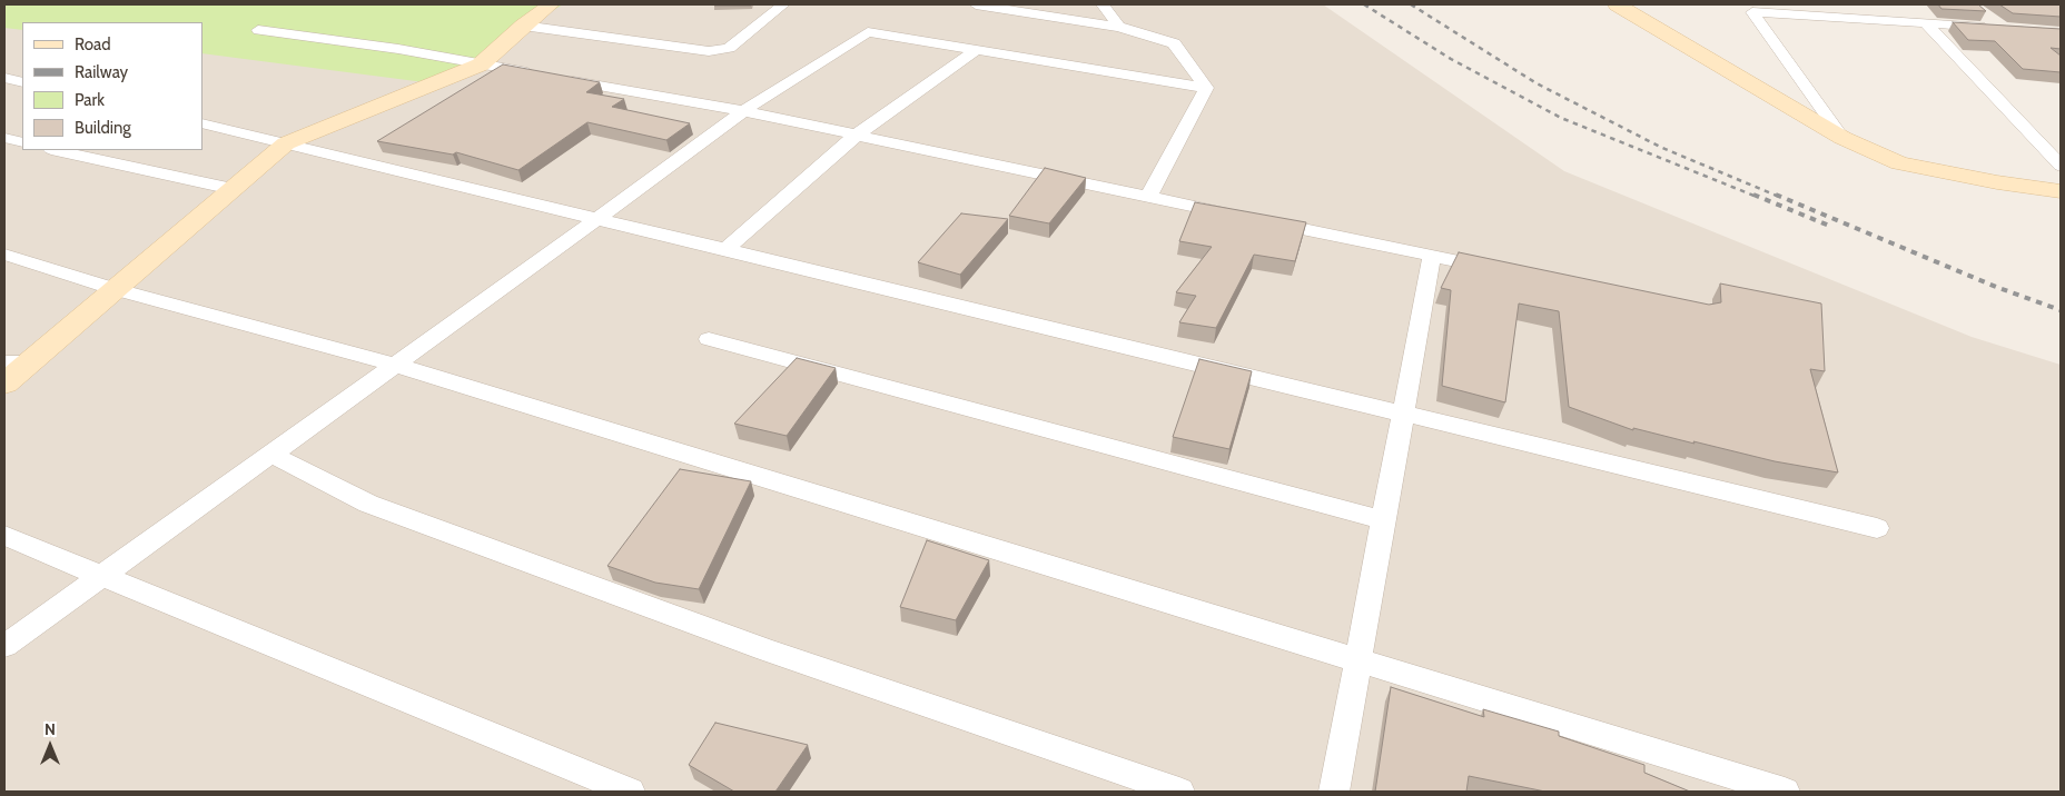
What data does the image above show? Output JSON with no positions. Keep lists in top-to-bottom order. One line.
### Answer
{"legend":["Road","Railway","Park","Building"],"north":"top"}
